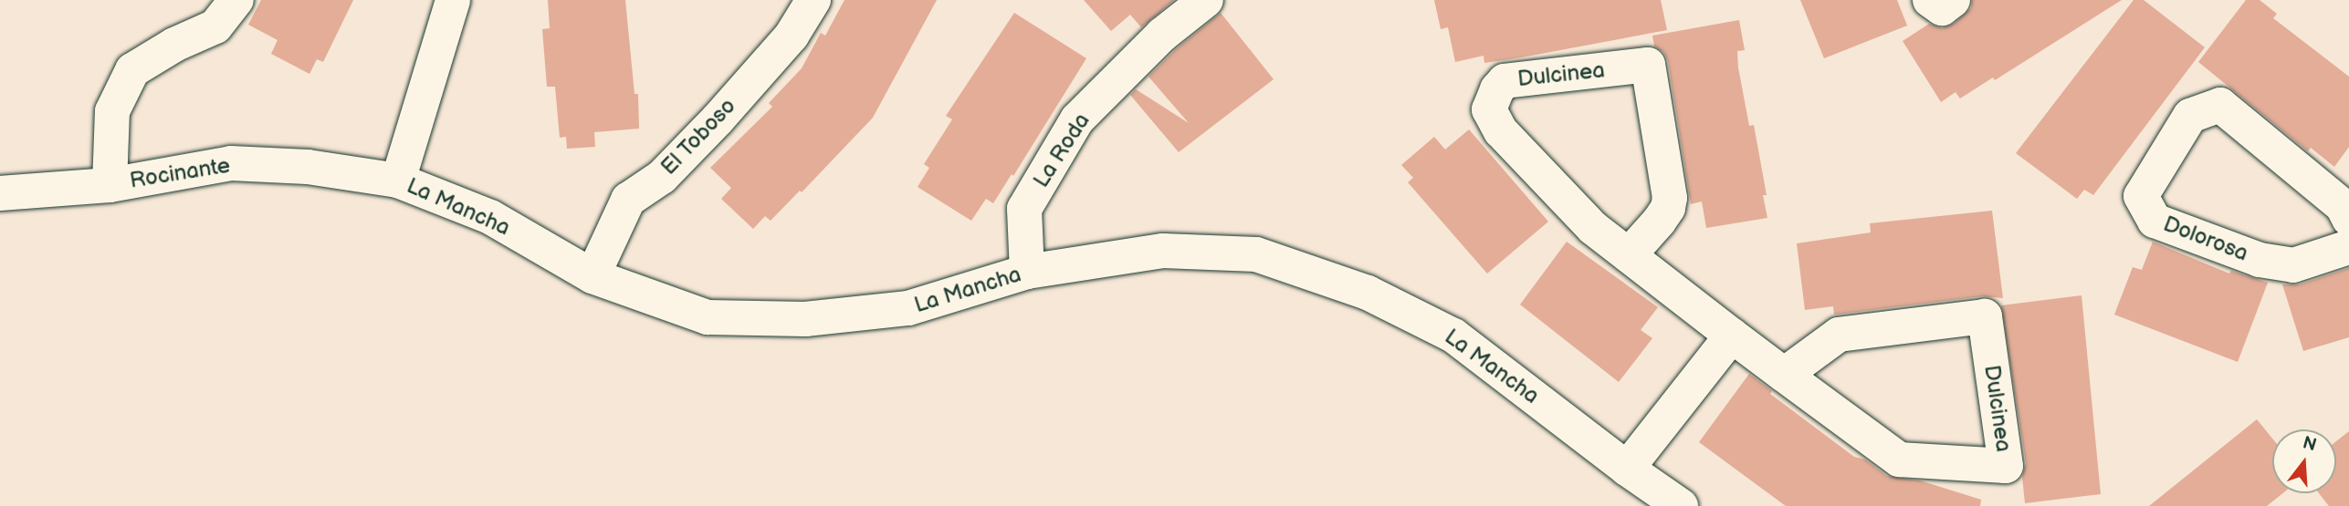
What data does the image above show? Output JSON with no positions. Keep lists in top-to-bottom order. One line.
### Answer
{"streets":{"street":["Dulcinea","El Toboso","La Roda","Rocinante","La Mancha","Dolorosa"]},"crossings":[["El Toboso","La Mancha"],["La Roda","La Mancha"],["Rocinante","La Mancha"]],"north":"top"}
